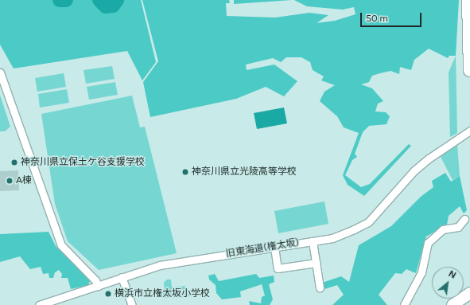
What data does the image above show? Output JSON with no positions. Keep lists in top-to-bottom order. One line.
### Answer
{"streets":{"street":["旧東海道(権太坂)"]},"places":["神奈川県立保土ケ谷支援学校","神奈川県立光陵高等学校","A棟","横浜市立権太坂小学校"],"scale_bar":"50 m","north":"top right"}
